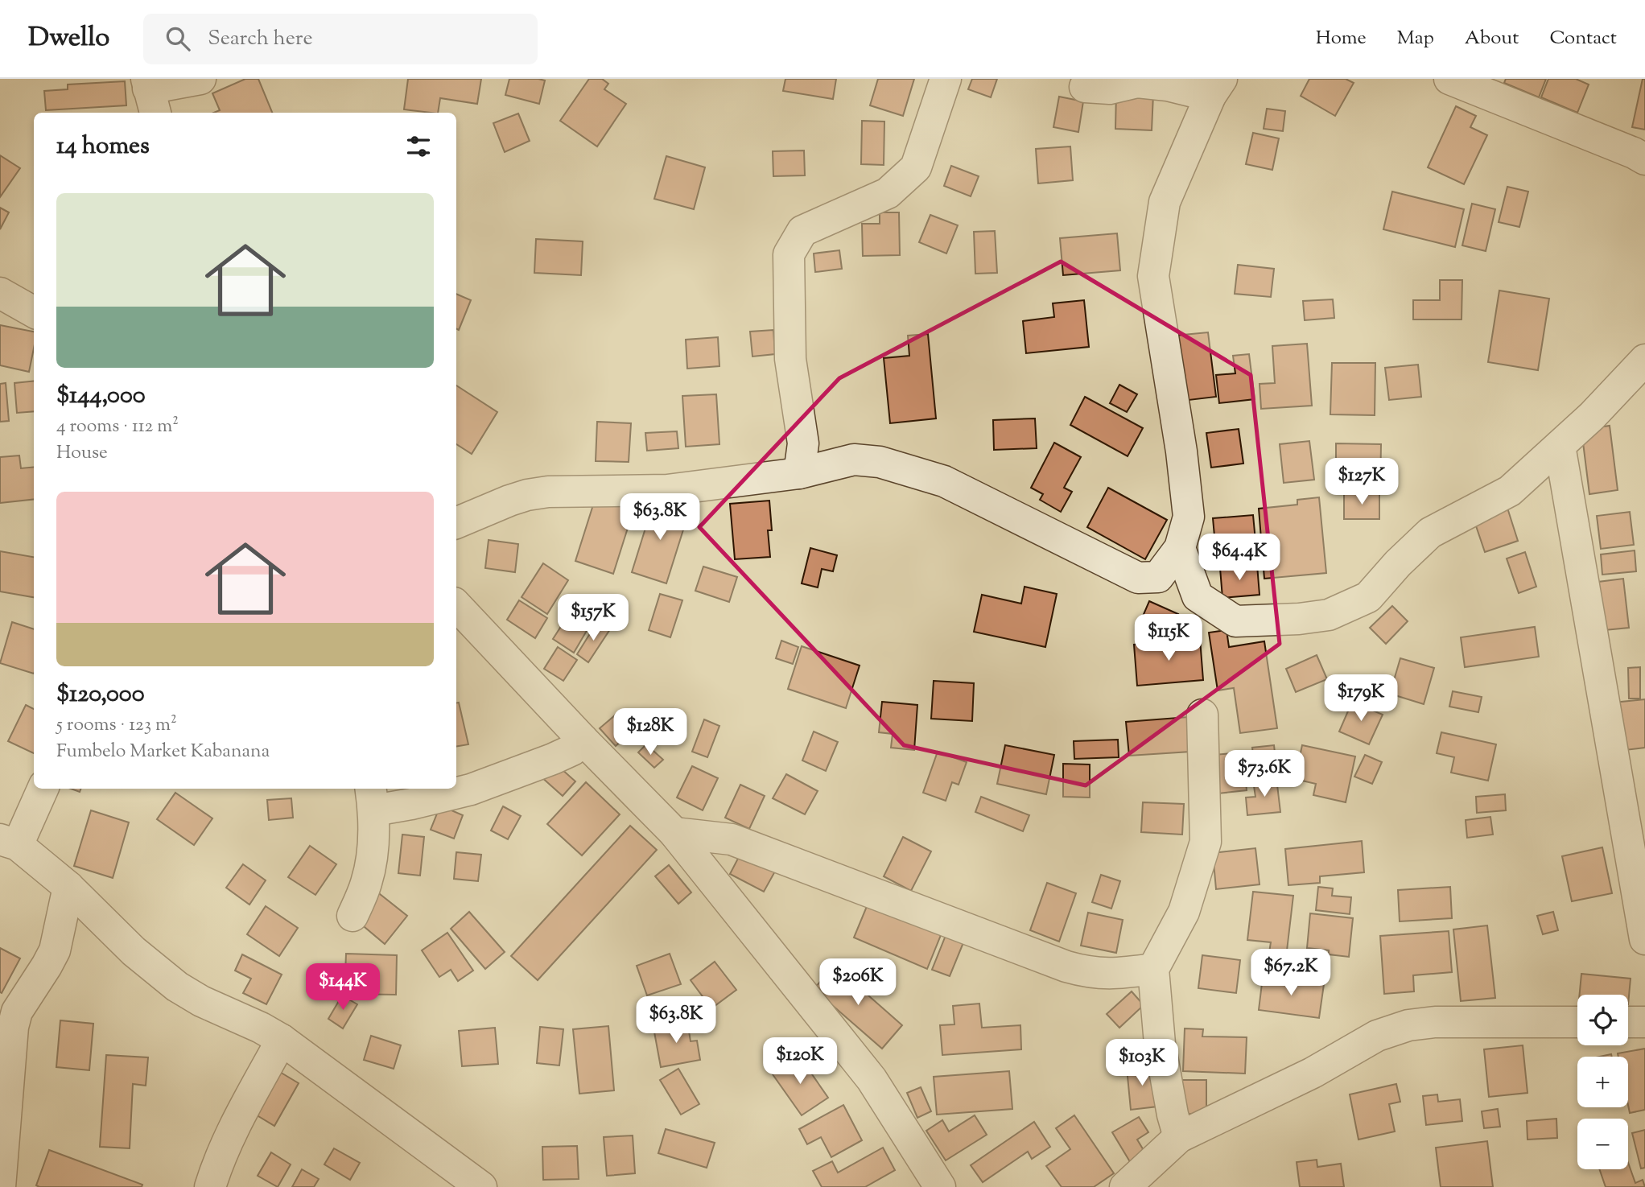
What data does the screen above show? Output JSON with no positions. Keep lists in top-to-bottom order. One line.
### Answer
{"page":{"header":"Dwello","search":"Search here","nav":["Home","Map","About","Contact"],"heading":"14 homes","list":[{"name":"$144,000","note":"4 rooms · 112 m² · House"},{"name":"$120,000","note":"5 rooms · 123 m² · Fumbelo Market Kabanana"}],"price":["$127K","$63.8K","$64.4K","$157K","$115K","$179K","$128K","$73.6K","$67.2K","$206K","$144K","$63.8K","$120K","$103K"],"map_buttons":["+","−"]}}
